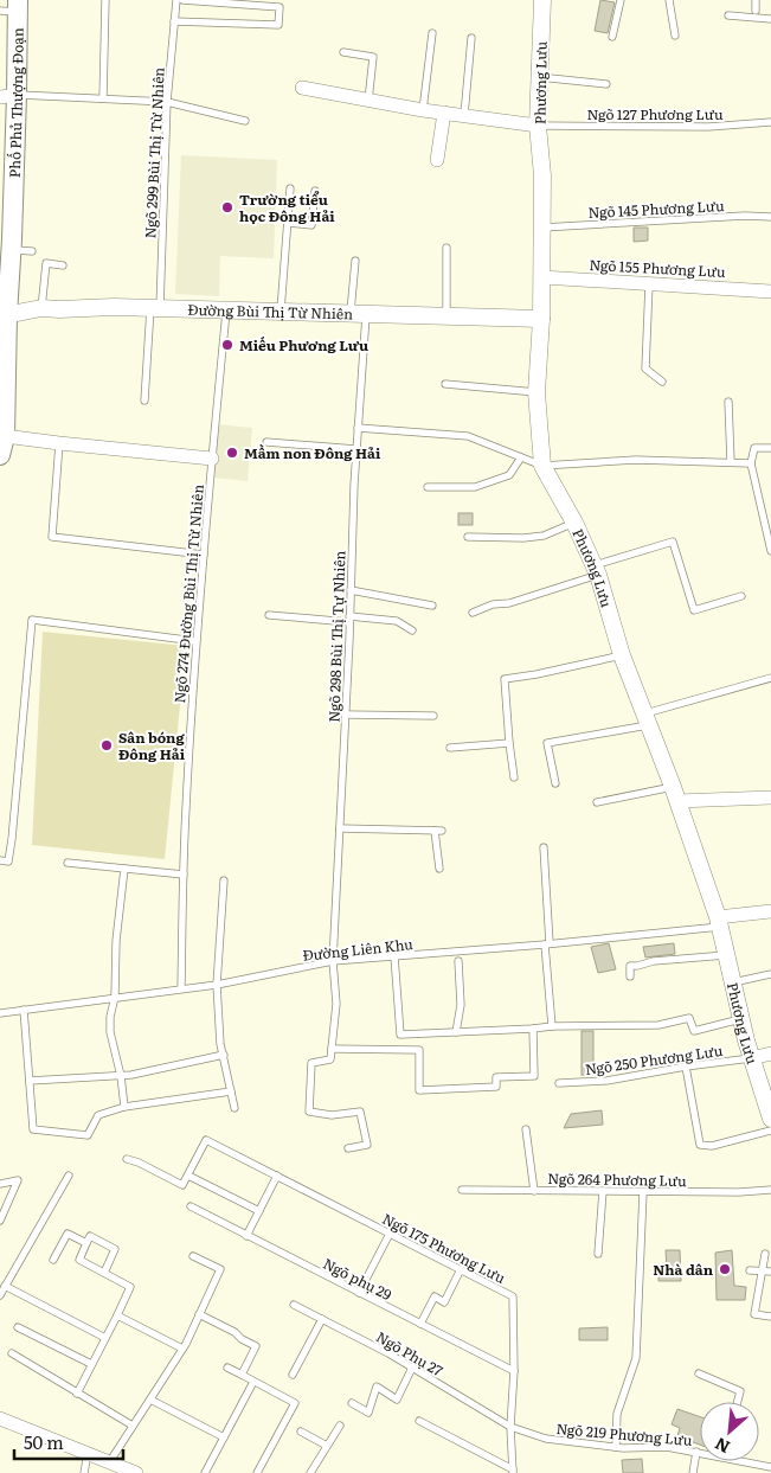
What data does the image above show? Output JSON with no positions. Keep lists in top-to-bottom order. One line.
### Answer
{"streets":{"main road":["Phố Phủ Thượng Đoạn"],"street":["Phương Lưu","Ngõ 155 Phương Lưu","Đường Bùi Thị Từ Nhiên"],"lane":["Ngõ 127 Phương Lưu","Ngõ 299 Bùi Thị Từ Nhiên","Ngõ 145 Phương Lưu","Ngõ 274 Đường Bùi Thị Từ Nhiên","Ngõ 298 Bùi Thị Tự Nhiên","Đường Liên Khu","Ngõ 250 Phương Lưu","Ngõ 264 Phương Lưu","Ngõ 175 Phương Lưu","Ngõ phụ 29","Ngõ Phụ 27","Ngõ 219 Phương Lưu"]},"crossings":[["Phương Lưu","Ngõ 127 Phương Lưu"],["Phương Lưu","Ngõ 145 Phương Lưu"],["Phương Lưu","Ngõ 155 Phương Lưu"],["Phương Lưu","Đường Bùi Thị Từ Nhiên"],["Phương Lưu","Đường Liên Khu"],["Phương Lưu","Ngõ 250 Phương Lưu"],["Phố Phủ Thượng Đoạn","Đường Bùi Thị Từ Nhiên"],["Ngõ 299 Bùi Thị Từ Nhiên","Đường Bùi Thị Từ Nhiên"],["Đường Bùi Thị Từ Nhiên","Ngõ 274 Đường Bùi Thị Từ Nhiên"],["Đường Bùi Thị Từ Nhiên","Ngõ 298 Bùi Thị Tự Nhiên"],["Ngõ 274 Đường Bùi Thị Từ Nhiên","Đường Liên Khu"],["Ngõ 298 Bùi Thị Tự Nhiên","Đường Liên Khu"],["Ngõ 175 Phương Lưu","Ngõ phụ 29"],["Ngõ 175 Phương Lưu","Ngõ Phụ 27"],["Ngõ 175 Phương Lưu","Ngõ 219 Phương Lưu"],["Ngõ Phụ 27","Ngõ 219 Phương Lưu"]],"places":["Trường tiểu học Đông Hải","Miếu Phương Lưu","Mầm non Đông Hải","Sân bóng Đông Hải","Nhà dân"],"scale_bar":"50 m","north":"bottom left"}
